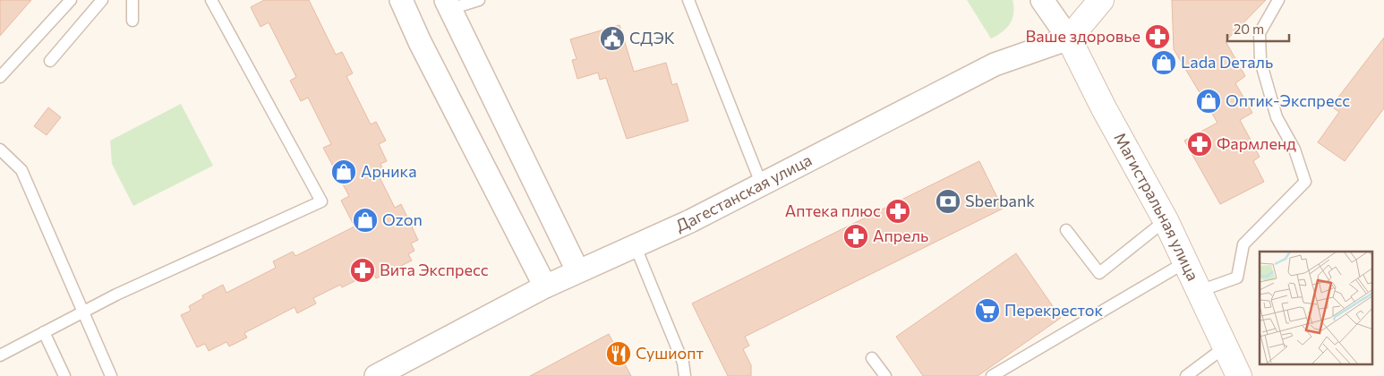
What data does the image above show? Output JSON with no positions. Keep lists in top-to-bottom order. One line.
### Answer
{"streets":{"street":["Дагестанская улица","Магистральная улица"]},"crossings":[["Дагестанская улица","Магистральная улица"]],"places":{"pharmacy":["Ваше здоровье","Фармленд","Аптека плюс","Апрель","Вита Экспресс"],"public building":["СДЭК"],"shop":["Lada Dеталь","Оптик-Экспресс","Арника","Ozon"],"bank":["Sberbank"],"supermarket":["Перекресток"],"restaurant":["Сушиопт"]},"scale_bar":"20 m"}
